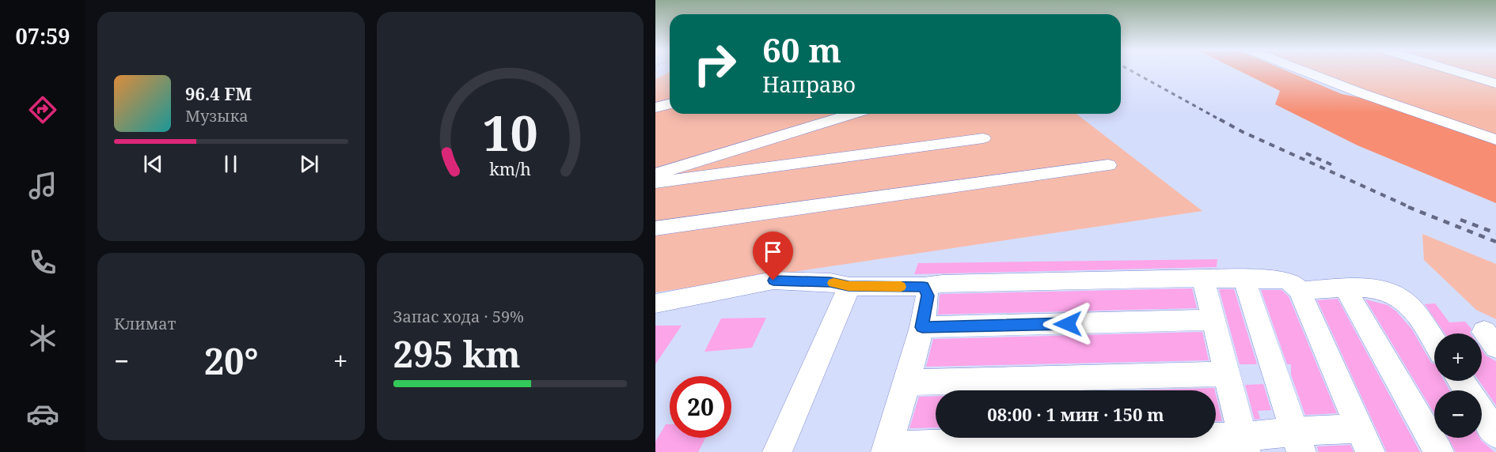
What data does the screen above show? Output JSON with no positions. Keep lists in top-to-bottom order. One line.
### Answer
{"page":{"tabs":"07:59","turn":["60 m","Направо"],"song":["96.4 FM","Музыка"],"tile":["Климат",["Запас хода · 59%","295 km"]],"map_buttons":["+","−"],"heat":["−","20°","+"],"limit":"20","trip":"08:00 · 1 мин · 150 m","gauge":["10","km/h"]}}
